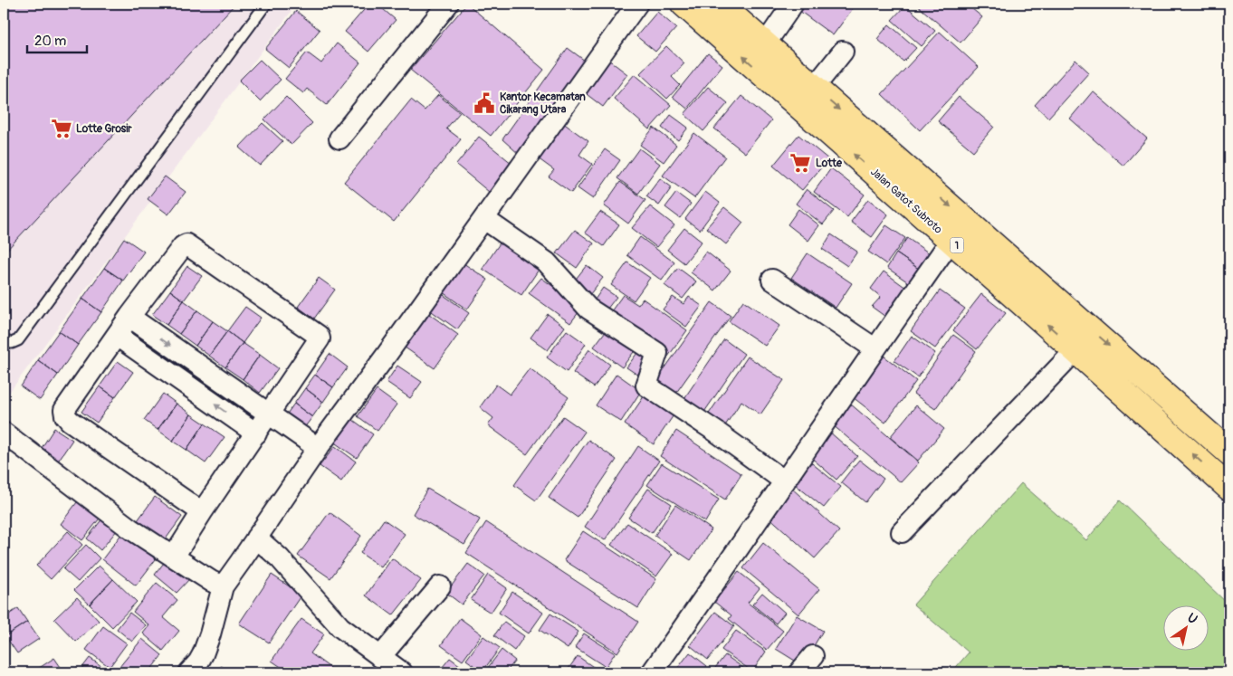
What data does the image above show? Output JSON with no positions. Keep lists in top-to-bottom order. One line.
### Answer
{"streets":{"highway":["Jalan Gatot Subroto","1"]},"places":{"public building":["Kantor Kecamatan Cikarang Utara"],"supermarket":["Lotte Grosir","Lotte"]},"scale_bar":"20 m","north":"top right"}
